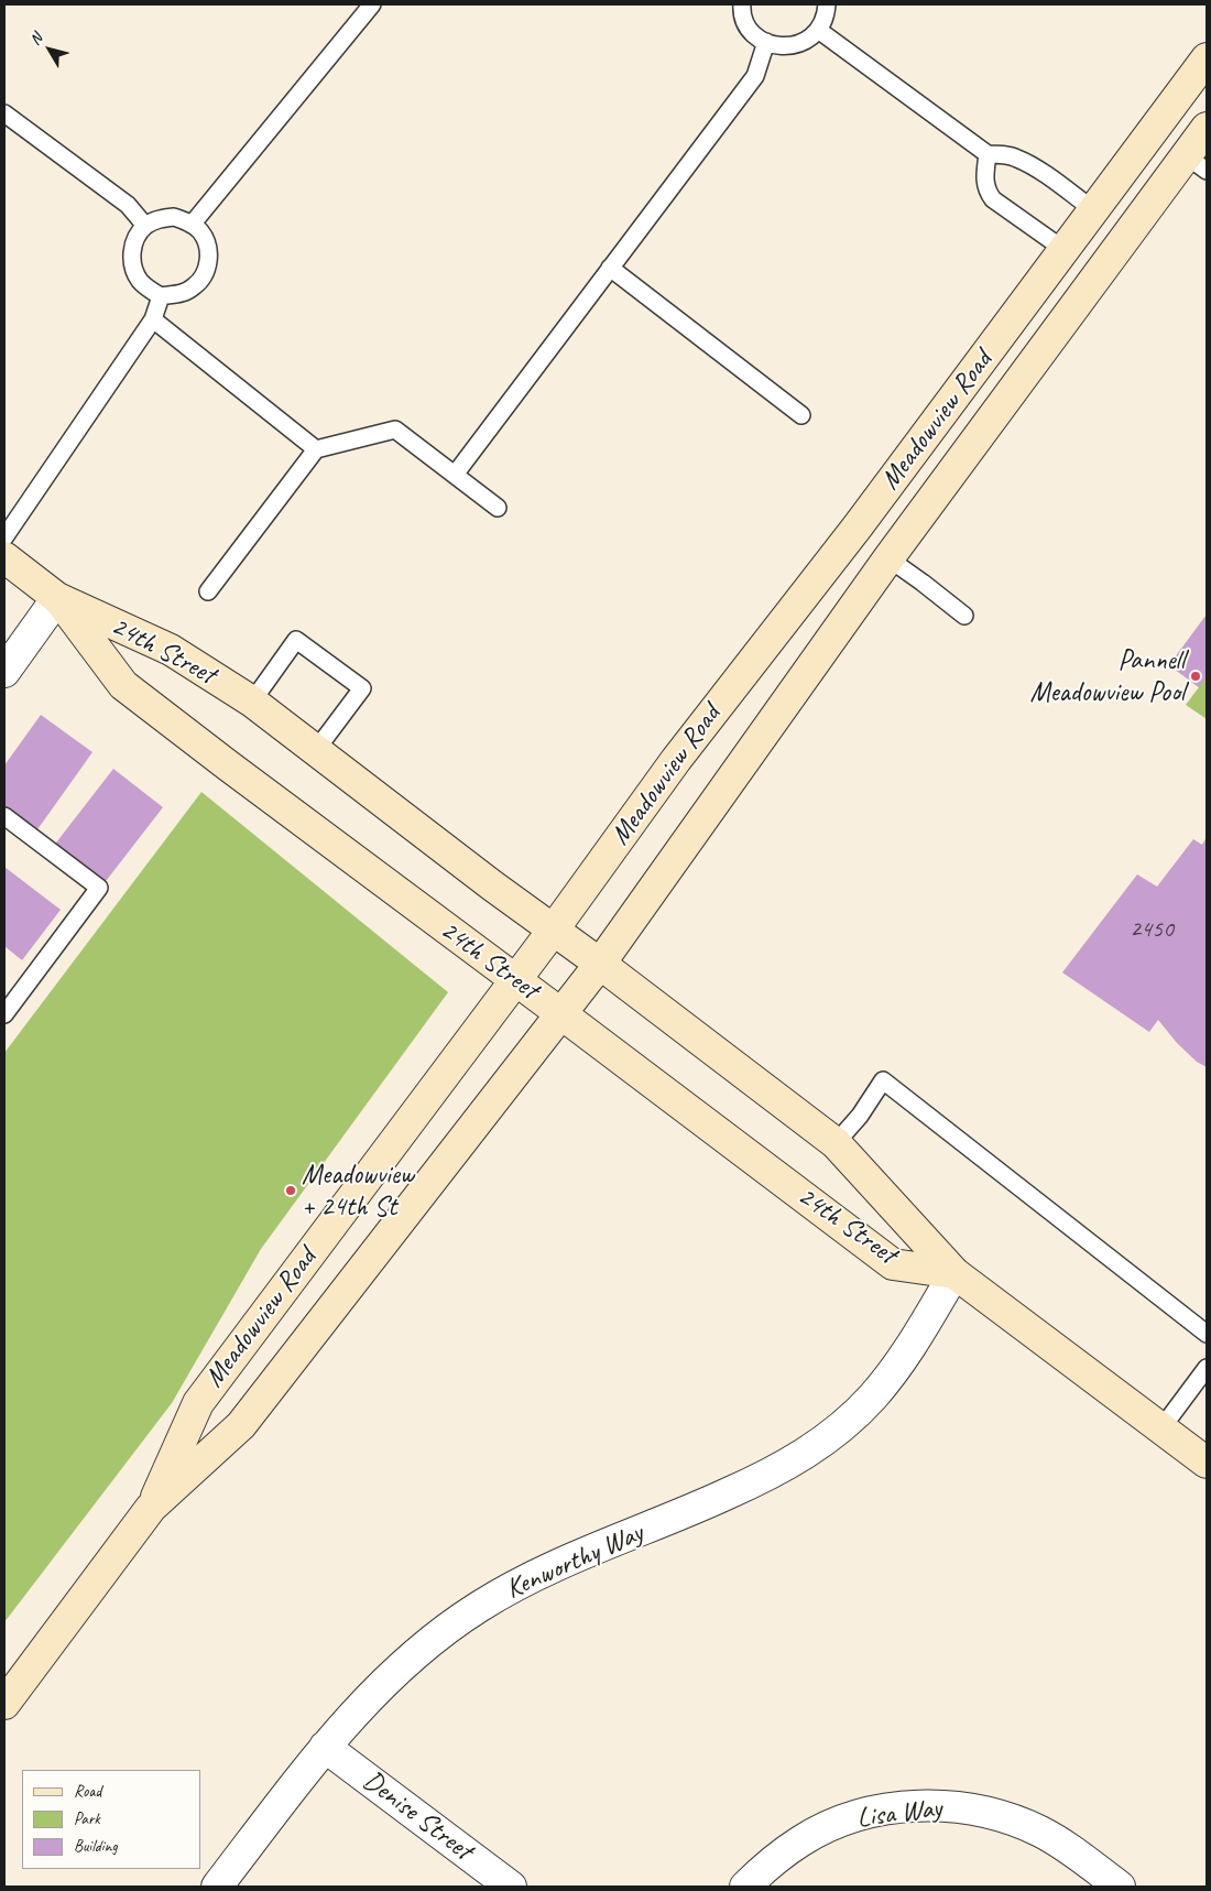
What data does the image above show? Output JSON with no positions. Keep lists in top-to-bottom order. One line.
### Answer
{"streets":{"main road":["Meadowview Road","24th Street"],"street":["Kenworthy Way","Lisa Way","Denise Street"]},"crossings":[["Meadowview Road","24th Street"],["24th Street","Kenworthy Way"],["Kenworthy Way","Denise Street"]],"places":["Pannell Meadowview Pool","Meadowview + 24th St"],"house_numbers":["2450"],"legend":["Road","Park","Building"],"north":"top left"}
